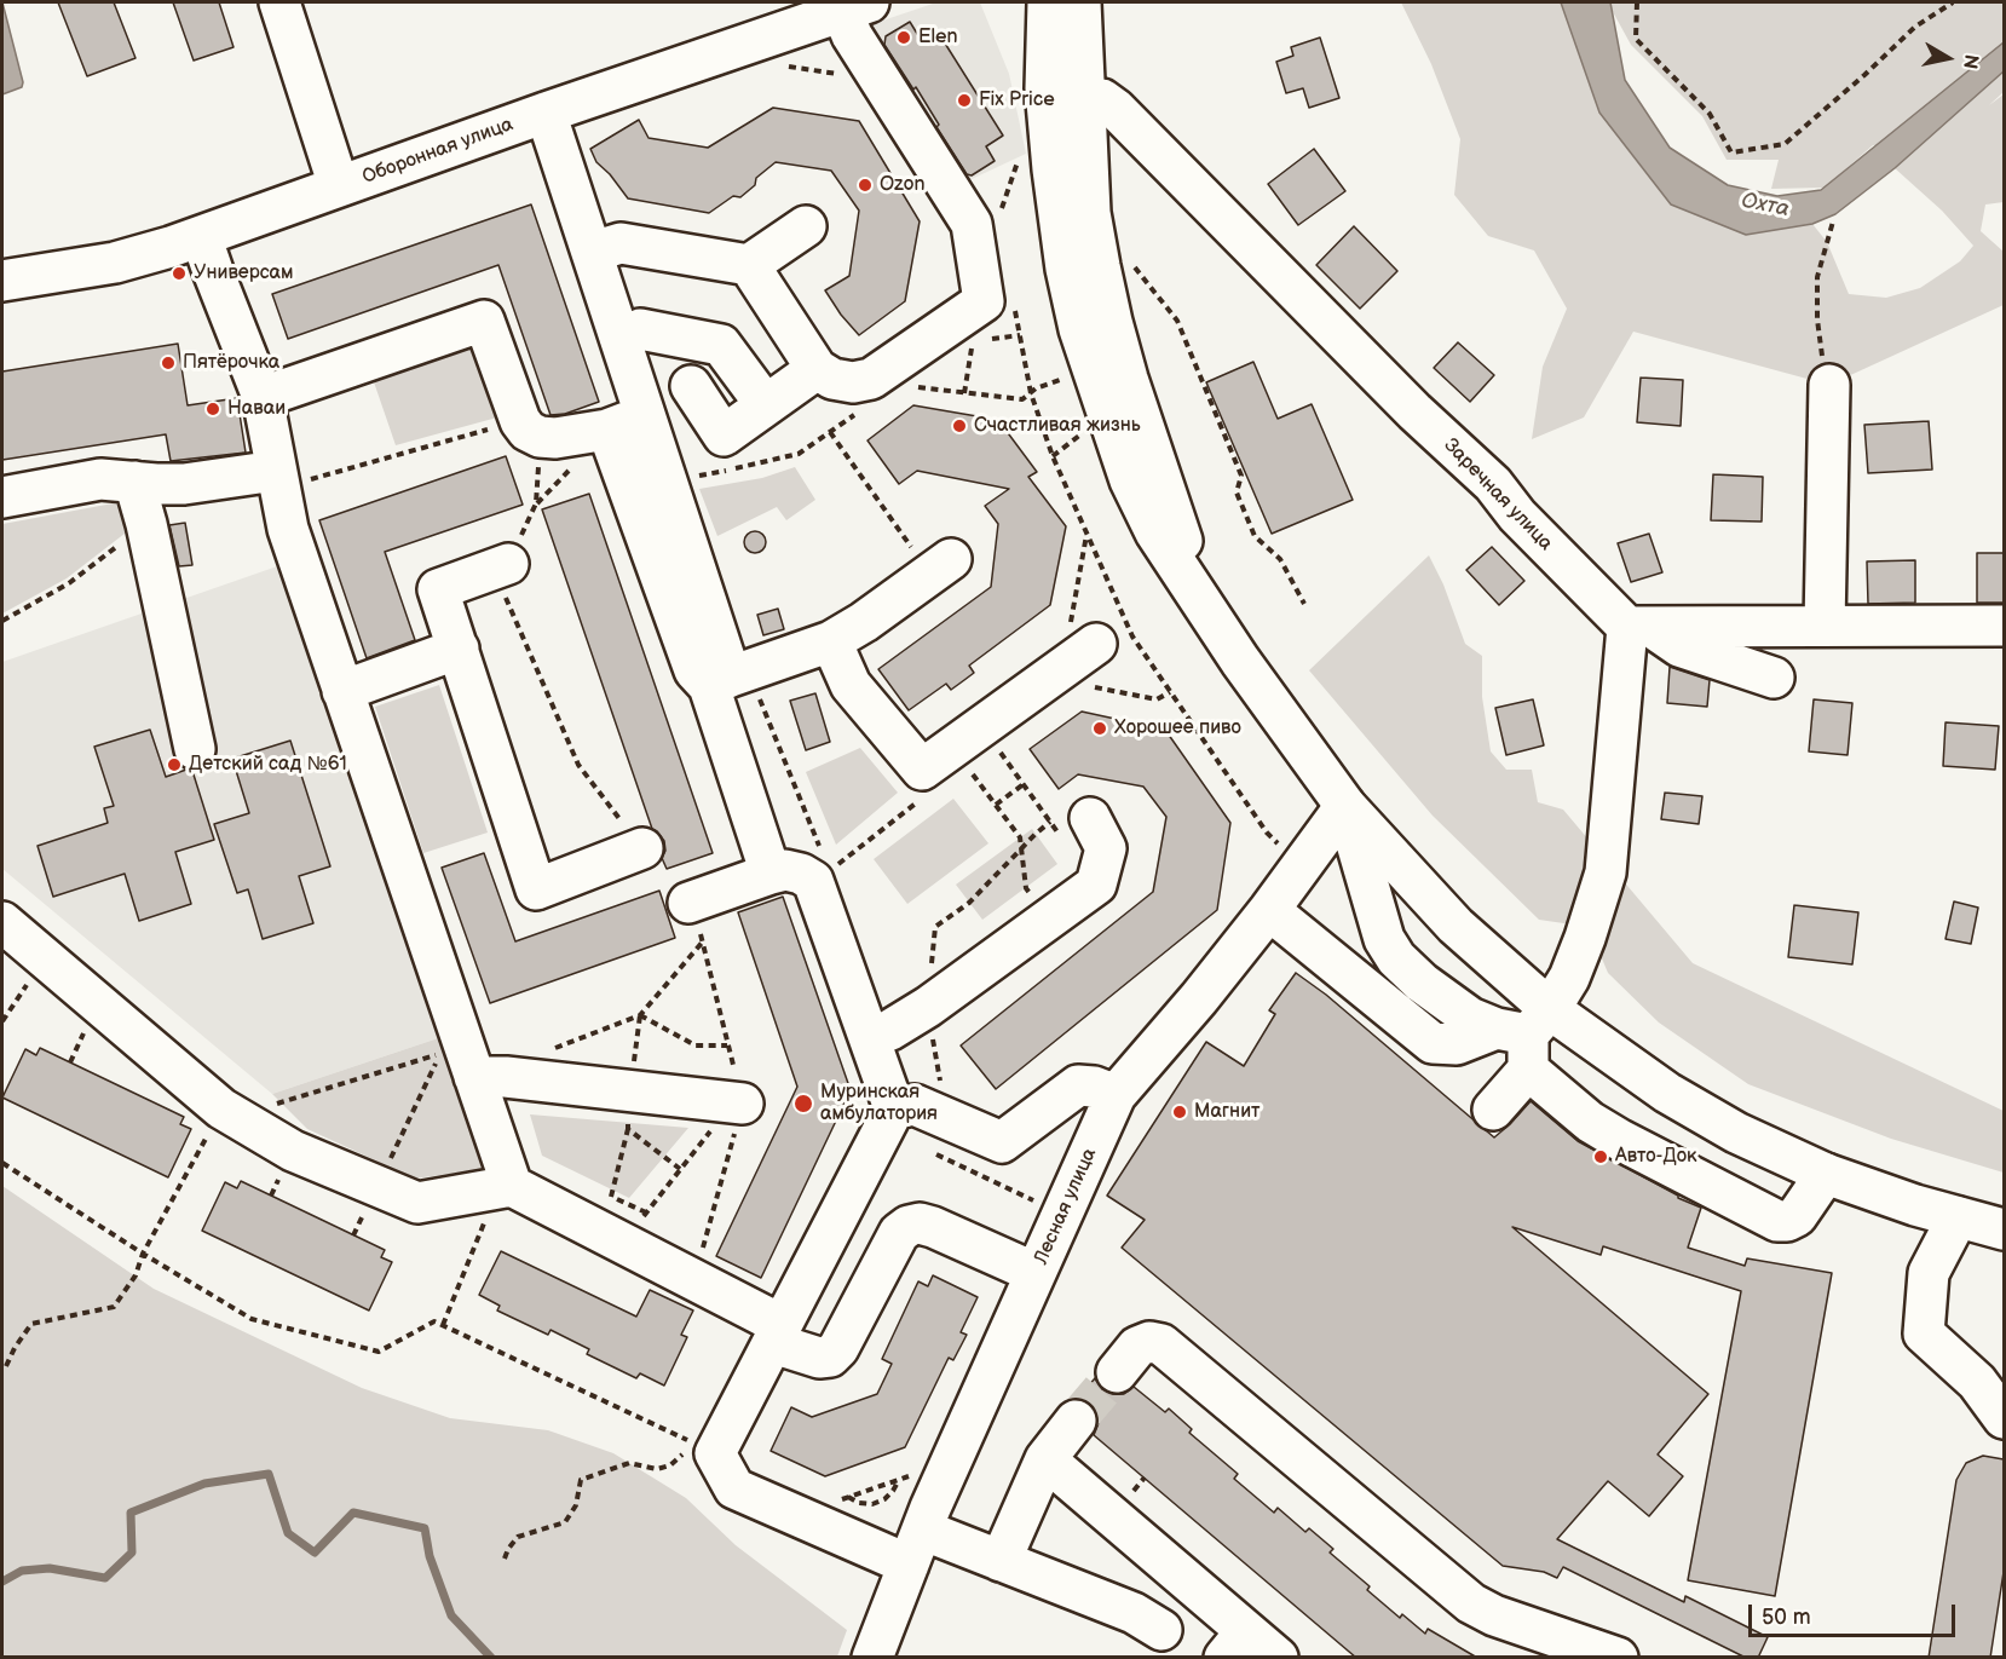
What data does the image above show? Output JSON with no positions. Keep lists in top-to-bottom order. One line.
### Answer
{"streets":{"street":["Оборонная улица","Заречная улица","Лесная улица"]},"water":["Охта"],"places":["Elen","Fix Price","Ozon","Универсам","Пятёрочка","Наваи","Счастливая жизнь","Хорошее пиво","Детский сад №61","Муринская амбулатория","Магнит","Авто-Док"],"scale_bar":"50 m","north":"right"}
